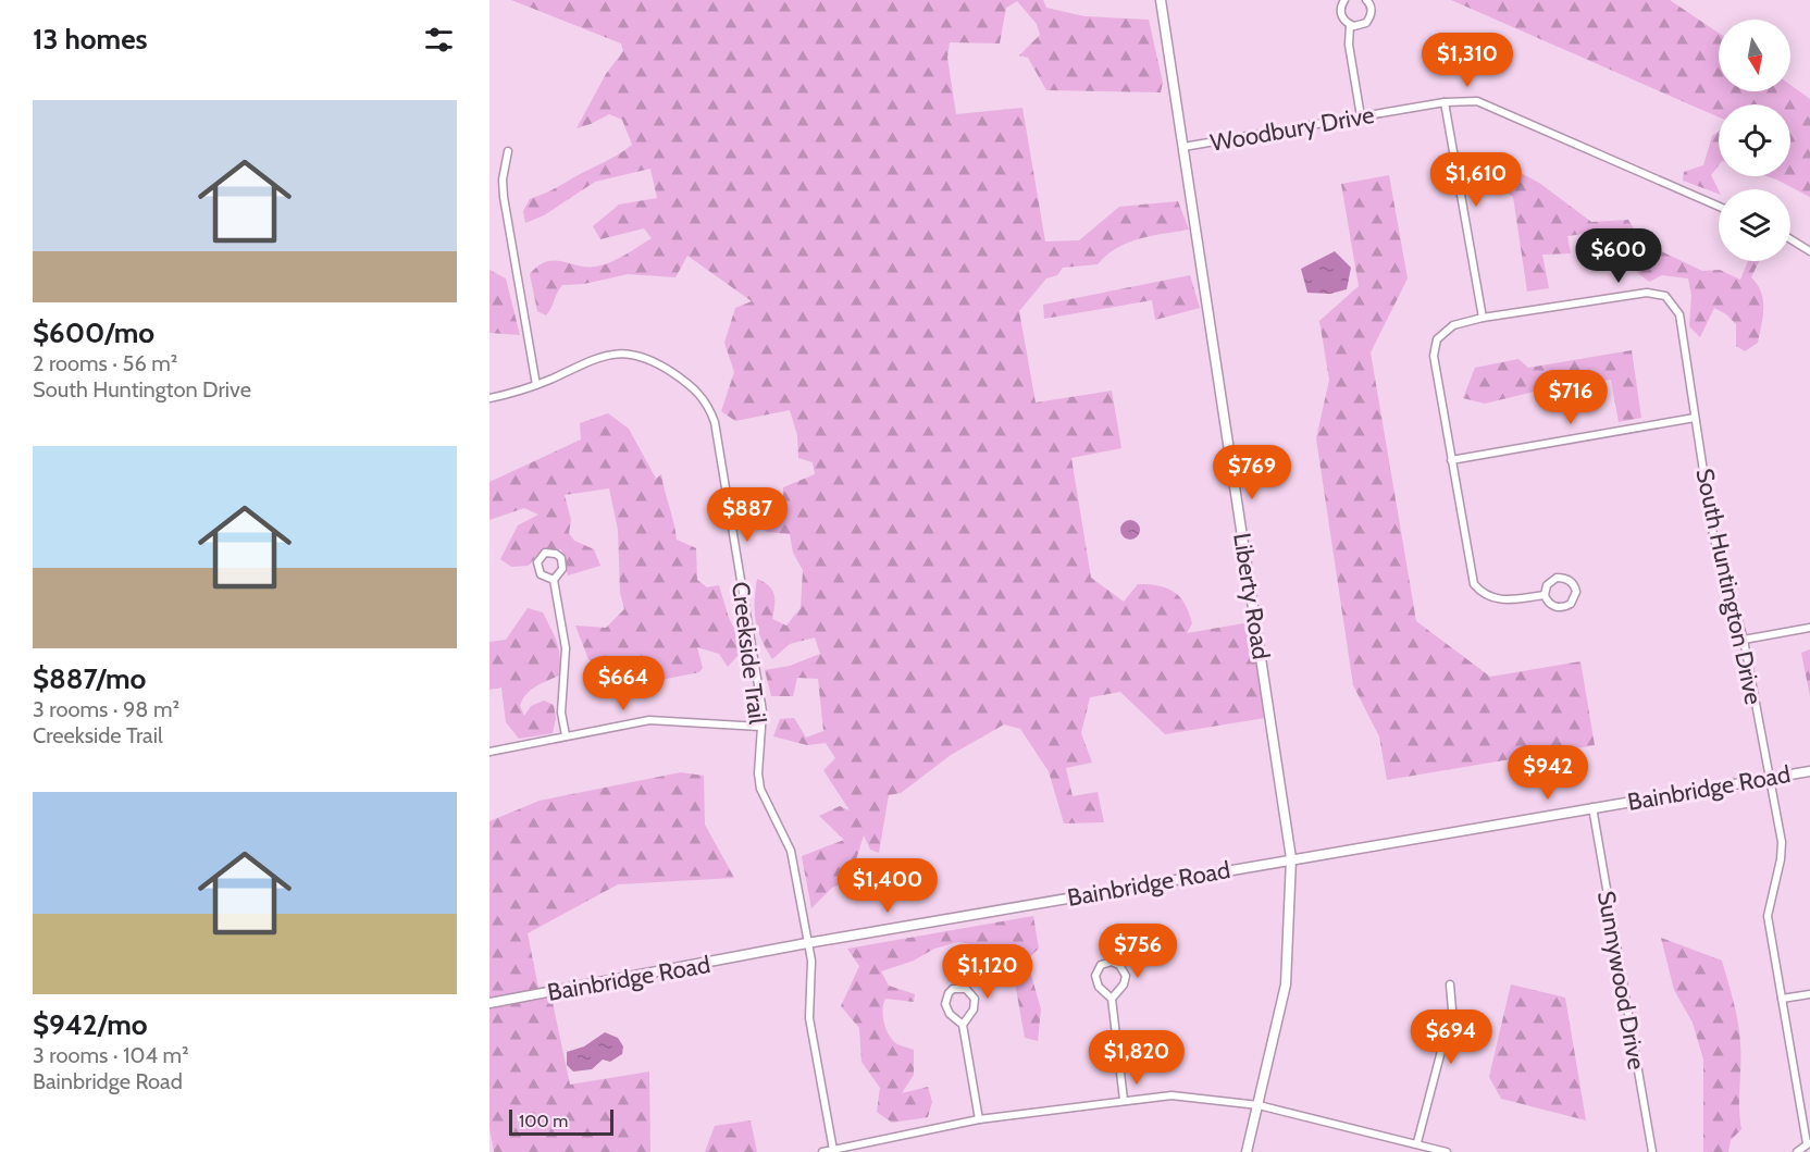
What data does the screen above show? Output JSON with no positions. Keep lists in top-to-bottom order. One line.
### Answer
{"streets":{"street":["Woodbury Drive","South Huntington Drive","Liberty Road","Creekside Trail","Bainbridge Road","Sunnywood Drive"]},"crossings":[["Woodbury Drive","Liberty Road"],["South Huntington Drive","Bainbridge Road"],["Liberty Road","Bainbridge Road"],["Creekside Trail","Bainbridge Road"],["Bainbridge Road","Sunnywood Drive"]],"scale_bar":"100 m","north":"bottom","page":{"heading":"13 homes","price":["$1,310","$1,610","$600","$716","$769","$887","$664","$942","$1,400","$756","$1,120","$694","$1,820"],"list":[{"name":"$600/mo","note":"2 rooms · 56 m² · South Huntington Drive"},{"name":"$887/mo","note":"3 rooms · 98 m² · Creekside Trail"},{"name":"$942/mo","note":"3 rooms · 104 m² · Bainbridge Road"}],"scale":"100 m"}}
